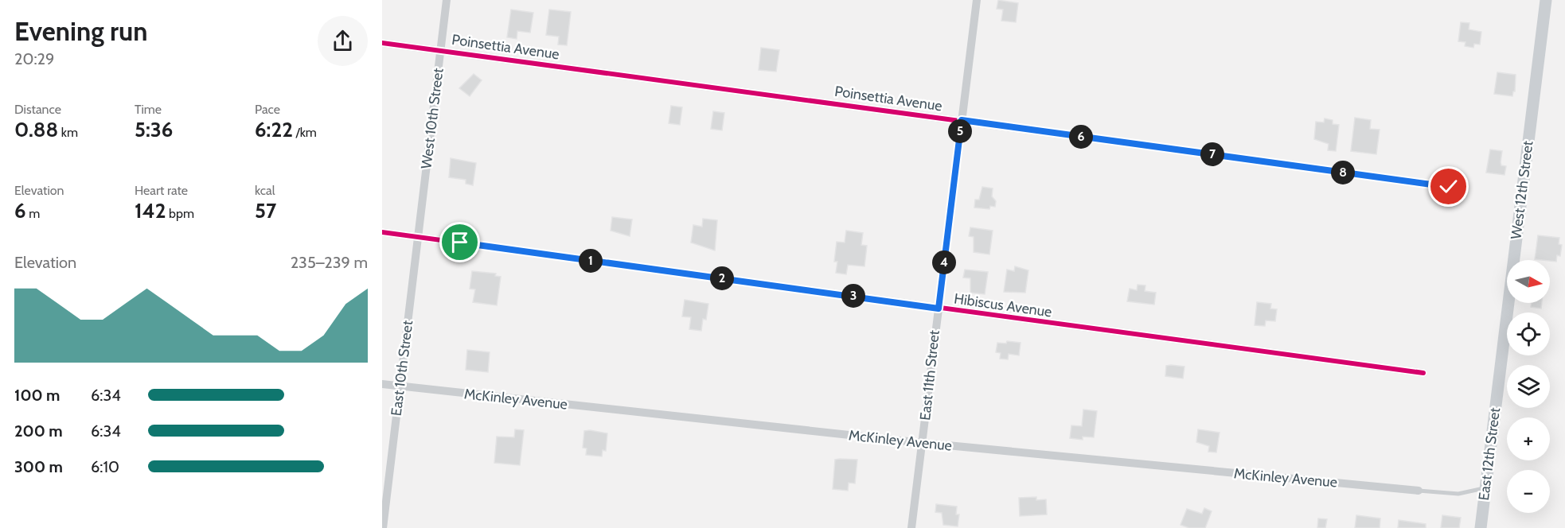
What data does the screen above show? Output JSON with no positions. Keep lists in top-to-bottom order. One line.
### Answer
{"streets":{"street":["Poinsettia Avenue","West 10th Street","West 12th Street","Hibiscus Avenue","East 10th Street","East 11th Street","McKinley Avenue","East 12th Street"]},"crossings":[["Poinsettia Avenue","West 10th Street"],["Poinsettia Avenue","East 11th Street"],["West 10th Street","Hibiscus Avenue"],["West 10th Street","East 10th Street"],["West 12th Street","East 12th Street"],["Hibiscus Avenue","East 10th Street"],["Hibiscus Avenue","East 11th Street"],["East 10th Street","McKinley Avenue"],["East 11th Street","McKinley Avenue"]],"north":"right","page":{"heading":["Evening run","20:29"],"stats":[["Distance","0.88 km"],["Time","5:36"],["Pace","6:22 /km"],["Elevation","6 m"],["Heart rate","142 bpm"],["kcal","57"]],"pins":["5","6","7","8","1","4","2","3"],"chart":["Elevation","235–239 m"],"map_buttons":["+","−"],"list":[{"name":"100 m","note":"6:34"},{"name":"200 m","note":"6:34"},{"name":"300 m","note":"6:10"}]}}
